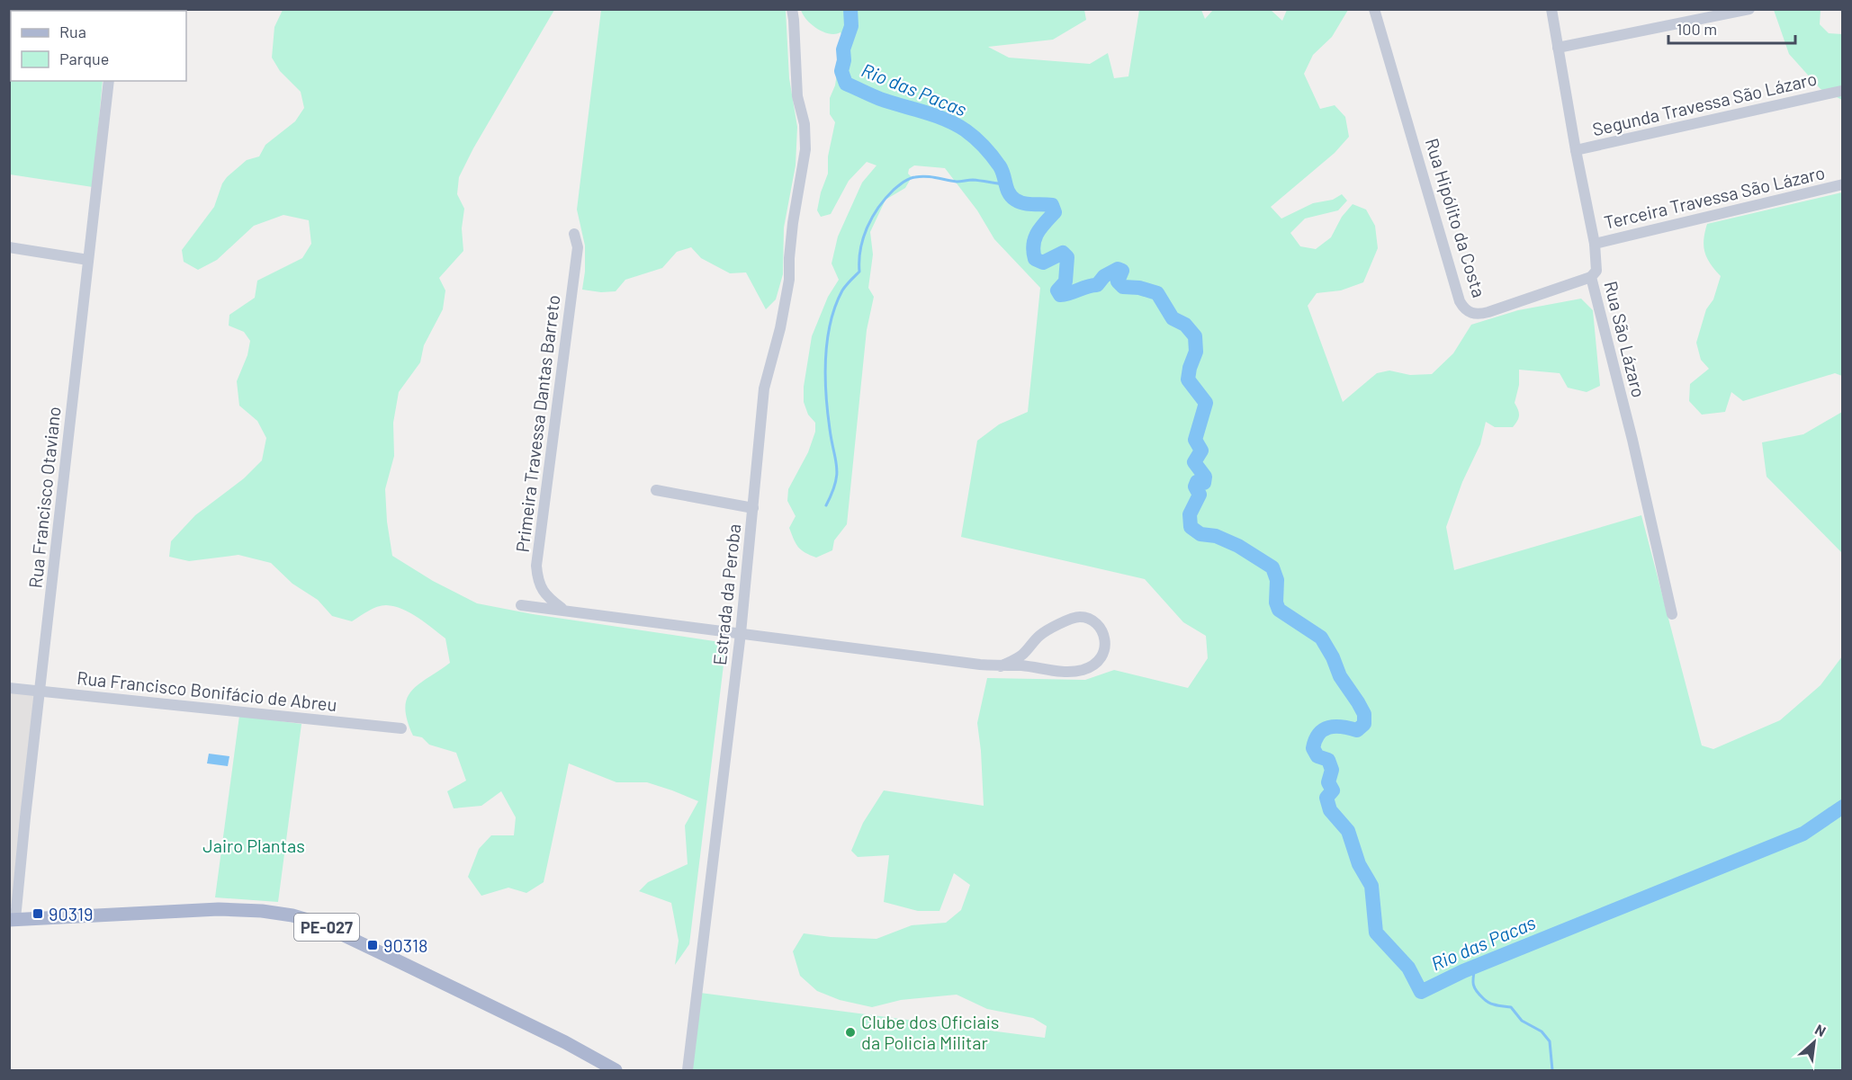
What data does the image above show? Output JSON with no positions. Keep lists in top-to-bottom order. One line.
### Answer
{"streets":{"main road":["PE-027"],"street":["Segunda Travessa São Lázaro","Terceira Travessa São Lázaro","Rua Hipólito da Costa","Rua São Lázaro","Primeira Travessa Dantas Barreto","Rua Francisco Otaviano","Estrada da Peroba","Rua Francisco Bonifácio de Abreu"]},"crossings":[["Segunda Travessa São Lázaro","Rua São Lázaro"],["Terceira Travessa São Lázaro","Rua São Lázaro"],["Rua Hipólito da Costa","Rua São Lázaro"],["Rua Francisco Otaviano","Rua Francisco Bonifácio de Abreu"],["Rua Francisco Otaviano","PE-027"]],"water":["Rio das Pacas"],"parks":["Jairo Plantas"],"places":{"transit":["90319","90318"],"other":["Clube dos Oficiais da Policia Militar"]},"legend":["Rua","Parque"],"scale_bar":"100 m","north":"top right"}
